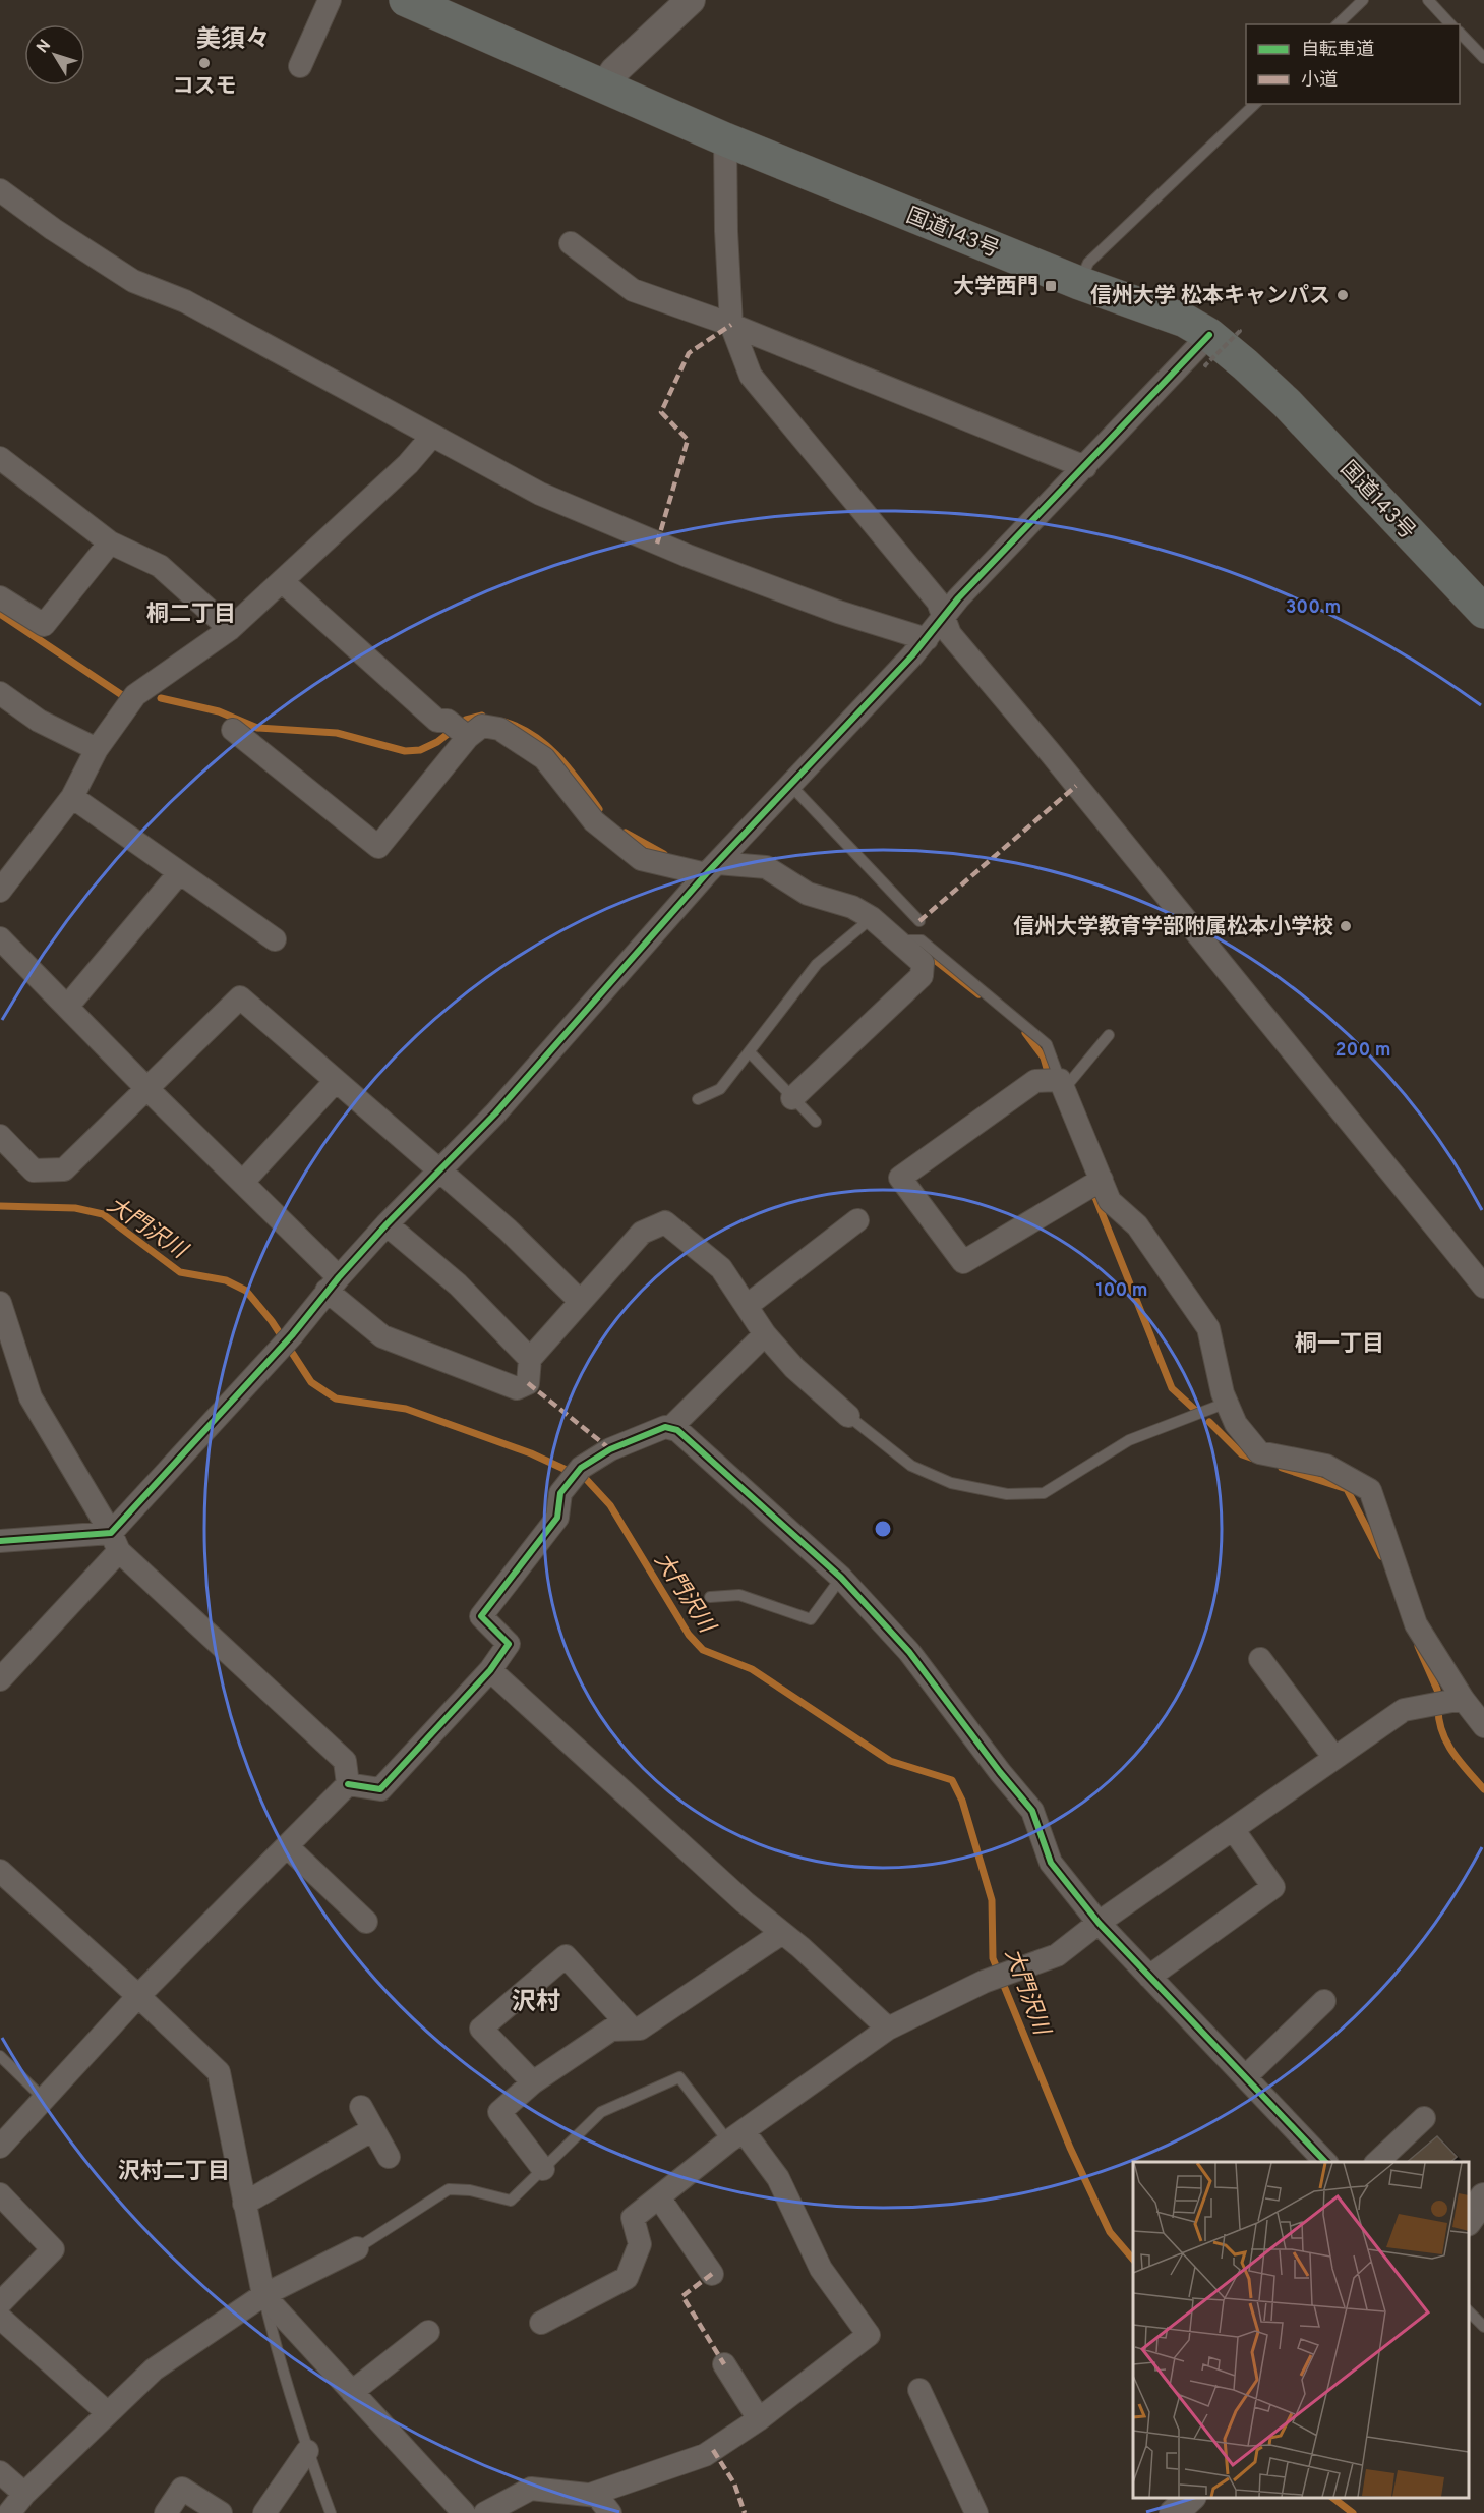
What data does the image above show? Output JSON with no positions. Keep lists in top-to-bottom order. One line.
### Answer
{"streets":{"highway":["国道143号"]},"districts":["美須々","桐二丁目","桐一丁目","沢村","沢村二丁目"],"water":["大門沢川"],"places":{"other":["コスモ","信州大学 松本キャンパス","信州大学教育学部附属松本小学校"],"transit":["大学西門"]},"legend":["自転車道","小道"],"north":"top left","rings":["300 m","200 m","100 m"]}
